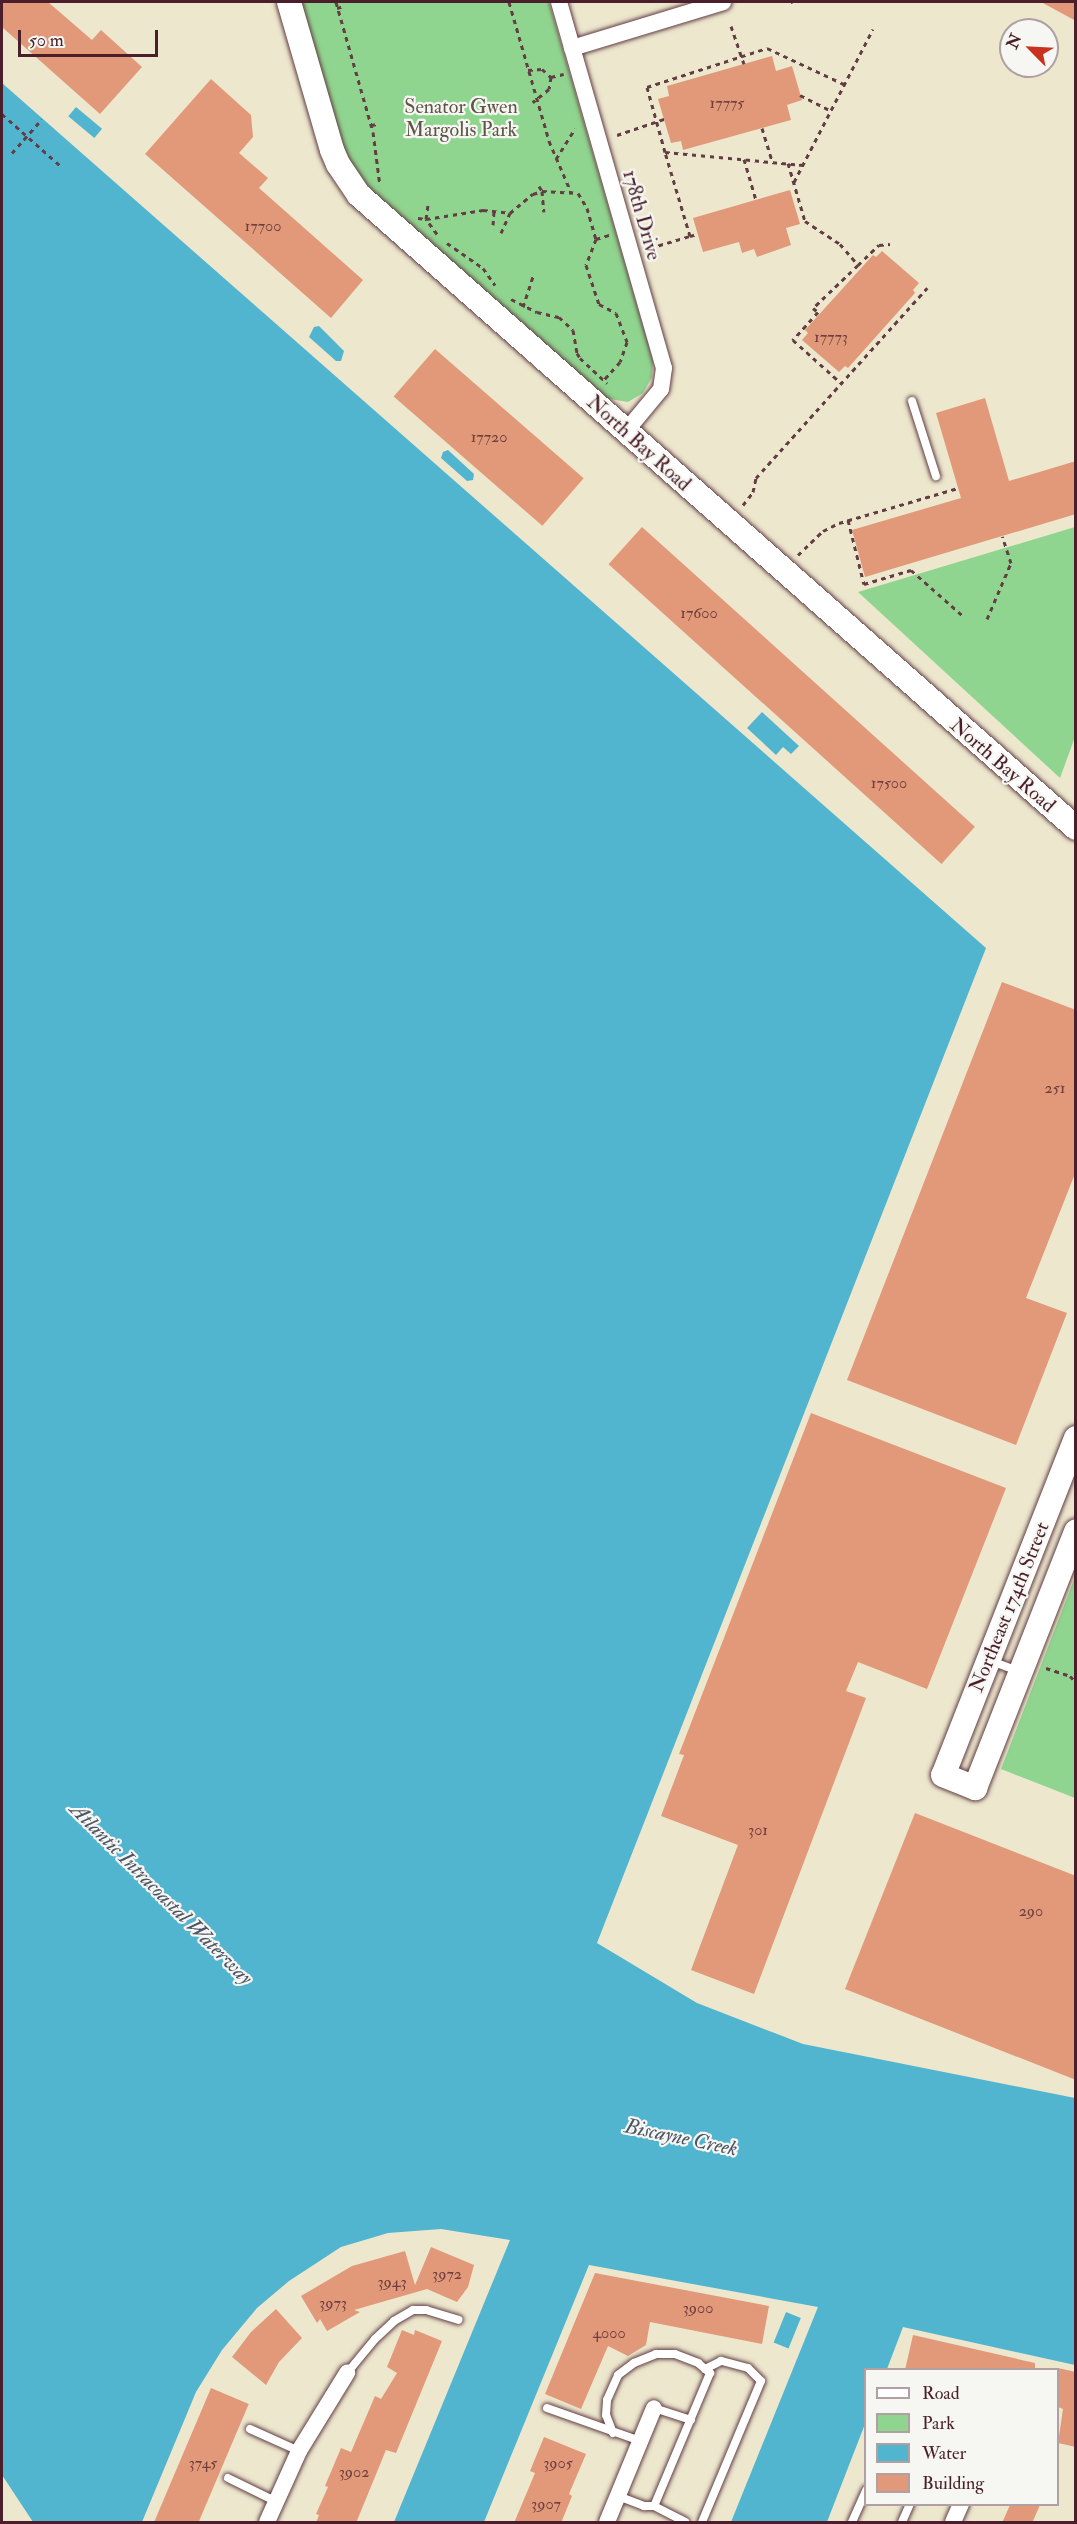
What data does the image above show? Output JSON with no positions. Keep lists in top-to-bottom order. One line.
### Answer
{"streets":{"street":["178th Drive","North Bay Road","Northeast 174th Street"]},"crossings":[["178th Drive","North Bay Road"]],"water":["Atlantic Intracoastal Waterway","Biscayne Creek"],"parks":["Senator Gwen Margolis Park"],"house_numbers":["17775","17700","17773","17720","17600","17500","251","301","290","3972","3943","3973","3900","4000","3745","3905","3902","3907"],"legend":["Road","Park","Water","Building"],"scale_bar":"50 m","north":"top left"}
